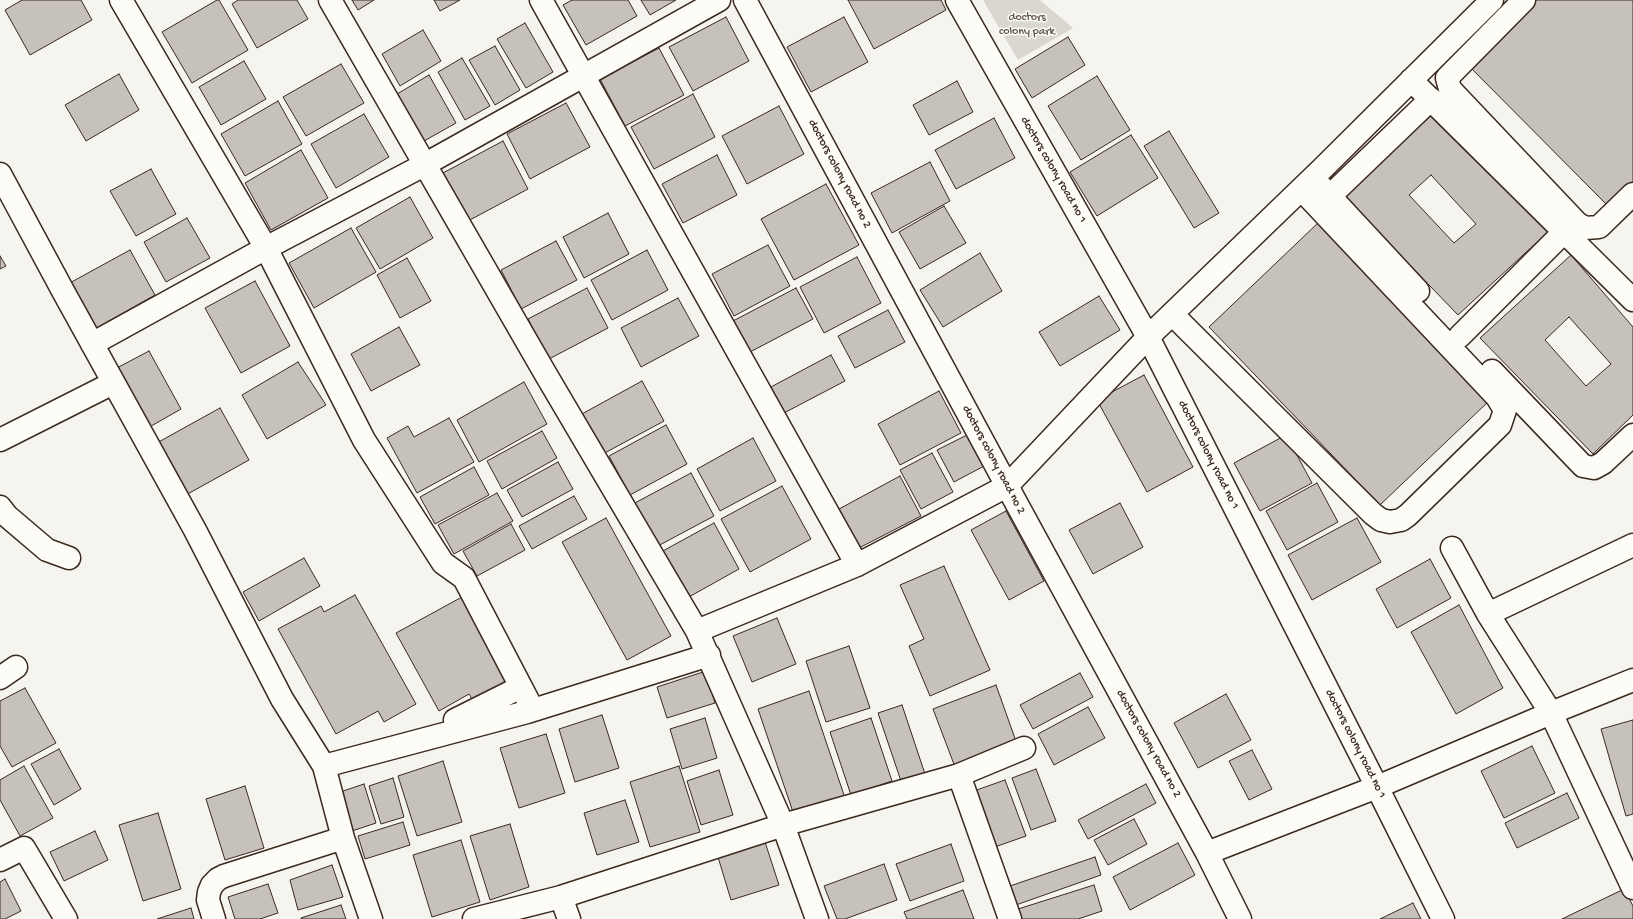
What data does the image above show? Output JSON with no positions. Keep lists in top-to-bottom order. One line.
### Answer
{"streets":{"street":["doctors colony road no 1","doctors colony road no 2"]},"parks":["doctors colony park"]}
